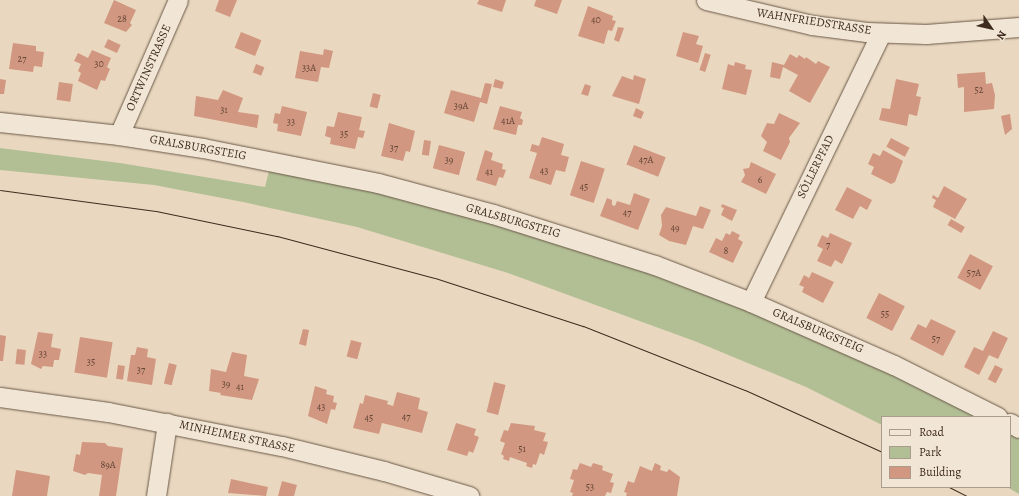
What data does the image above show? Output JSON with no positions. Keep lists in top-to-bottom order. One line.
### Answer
{"streets":{"street":["WAHNFRIEDSTRASSE","ORTWINSTRASSE","GRALSBURGSTEIG","SÖLLERPFAD","MINHEIMER STRASSE"]},"crossings":[["WAHNFRIEDSTRASSE","SÖLLERPFAD"],["ORTWINSTRASSE","GRALSBURGSTEIG"],["GRALSBURGSTEIG","SÖLLERPFAD"]],"house_numbers":["28","40","27","30","33A","52","39A","31","41A","33","35","37","39","47A","43","41","6","45","47","49","7","8","57A","55","57","33","35","37","39","41","43","47","45","51","89A","53"],"legend":["Road","Park","Building"],"north":"bottom right"}
